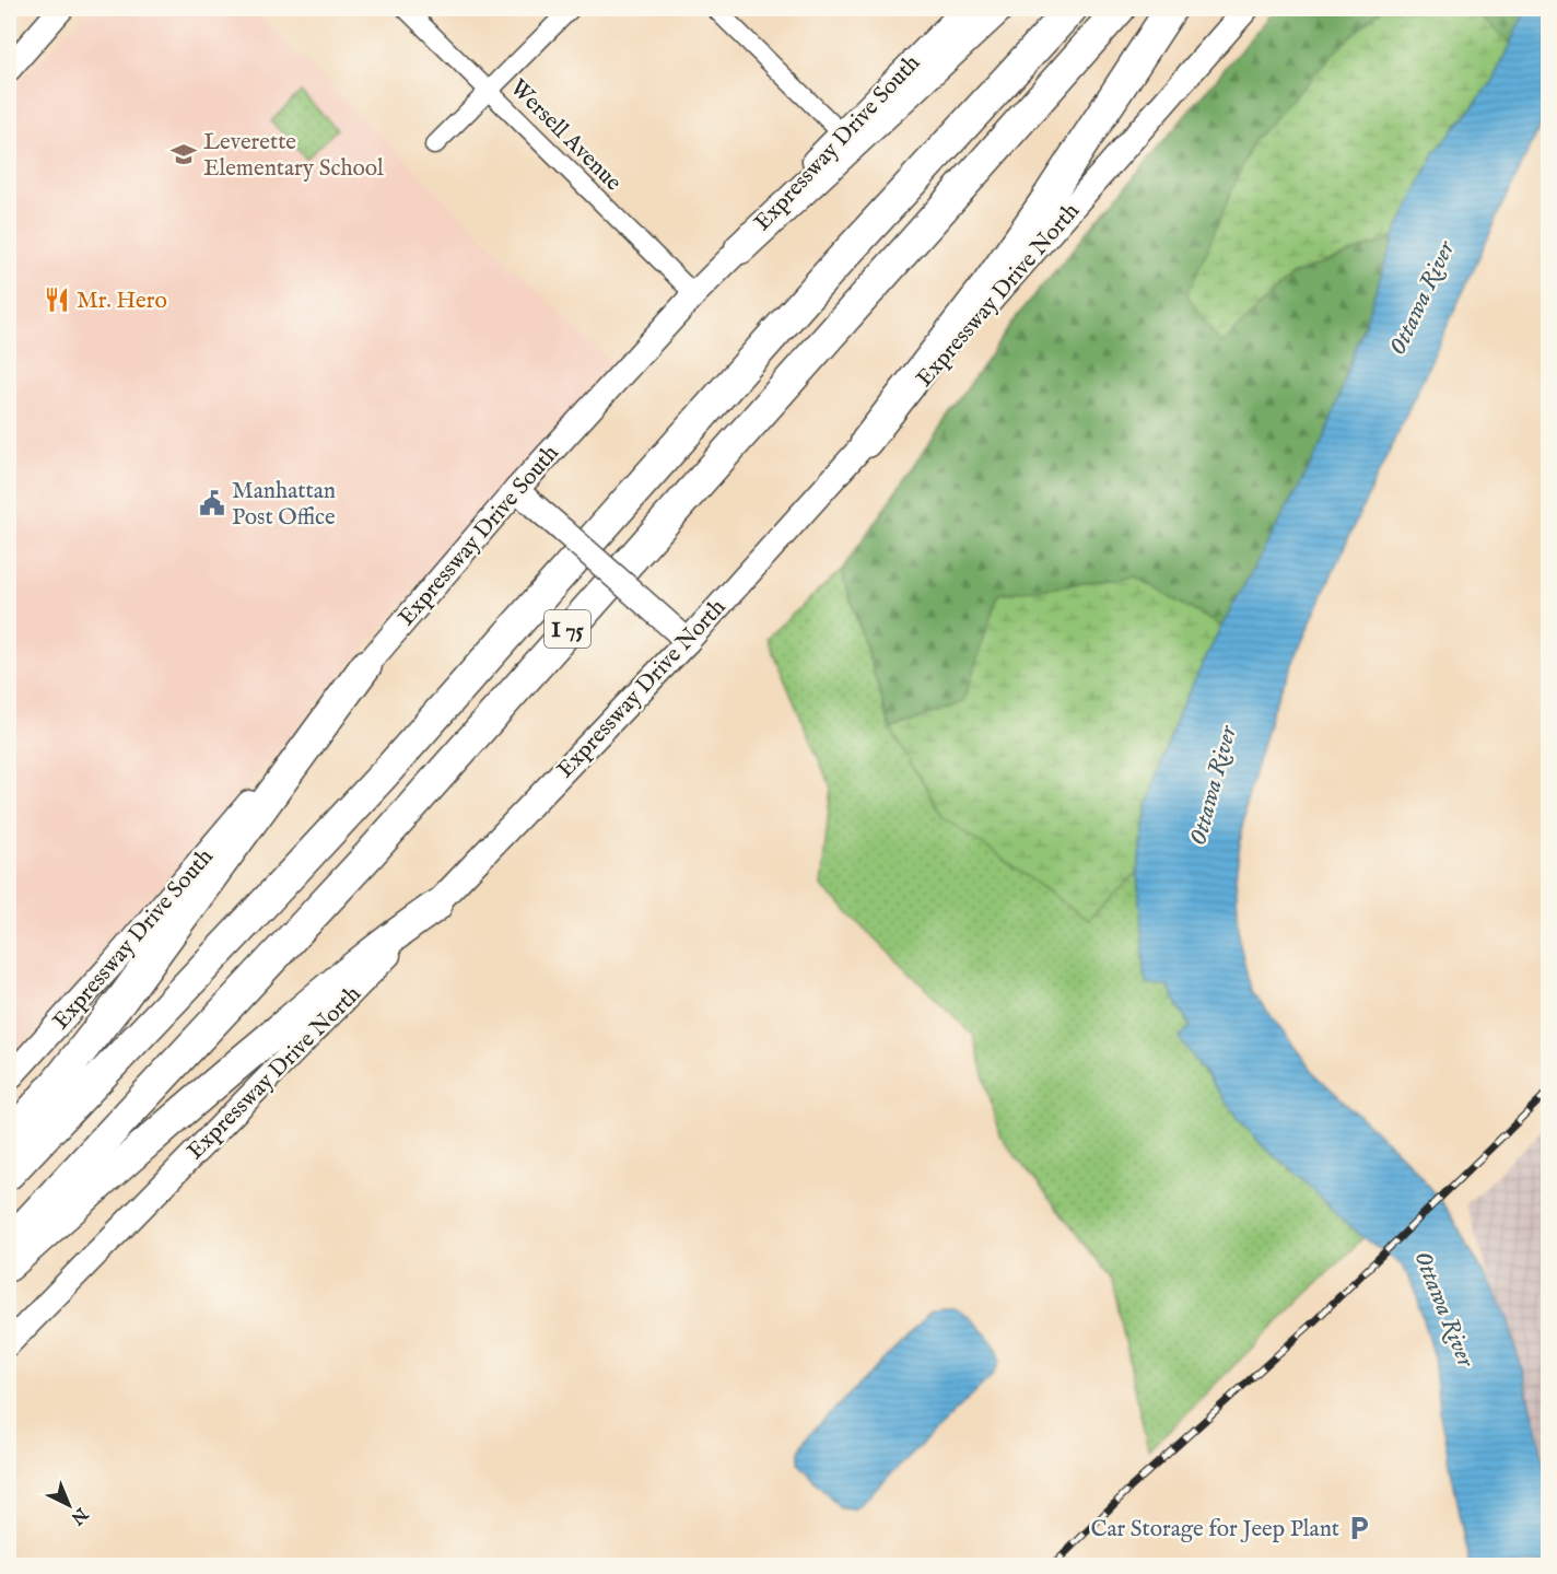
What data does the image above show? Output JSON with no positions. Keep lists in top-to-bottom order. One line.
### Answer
{"streets":{"highway":["I 75"],"main road":["Expressway Drive South","Expressway Drive North"],"street":["Wersell Avenue"]},"crossings":[["Wersell Avenue","Expressway Drive South"]],"water":["Ottawa River"],"places":{"school or university":["Leverette Elementary School"],"restaurant":["Mr. Hero"],"public building":["Manhattan Post Office"],"parking":["Car Storage for Jeep Plant"]},"north":"bottom right"}
